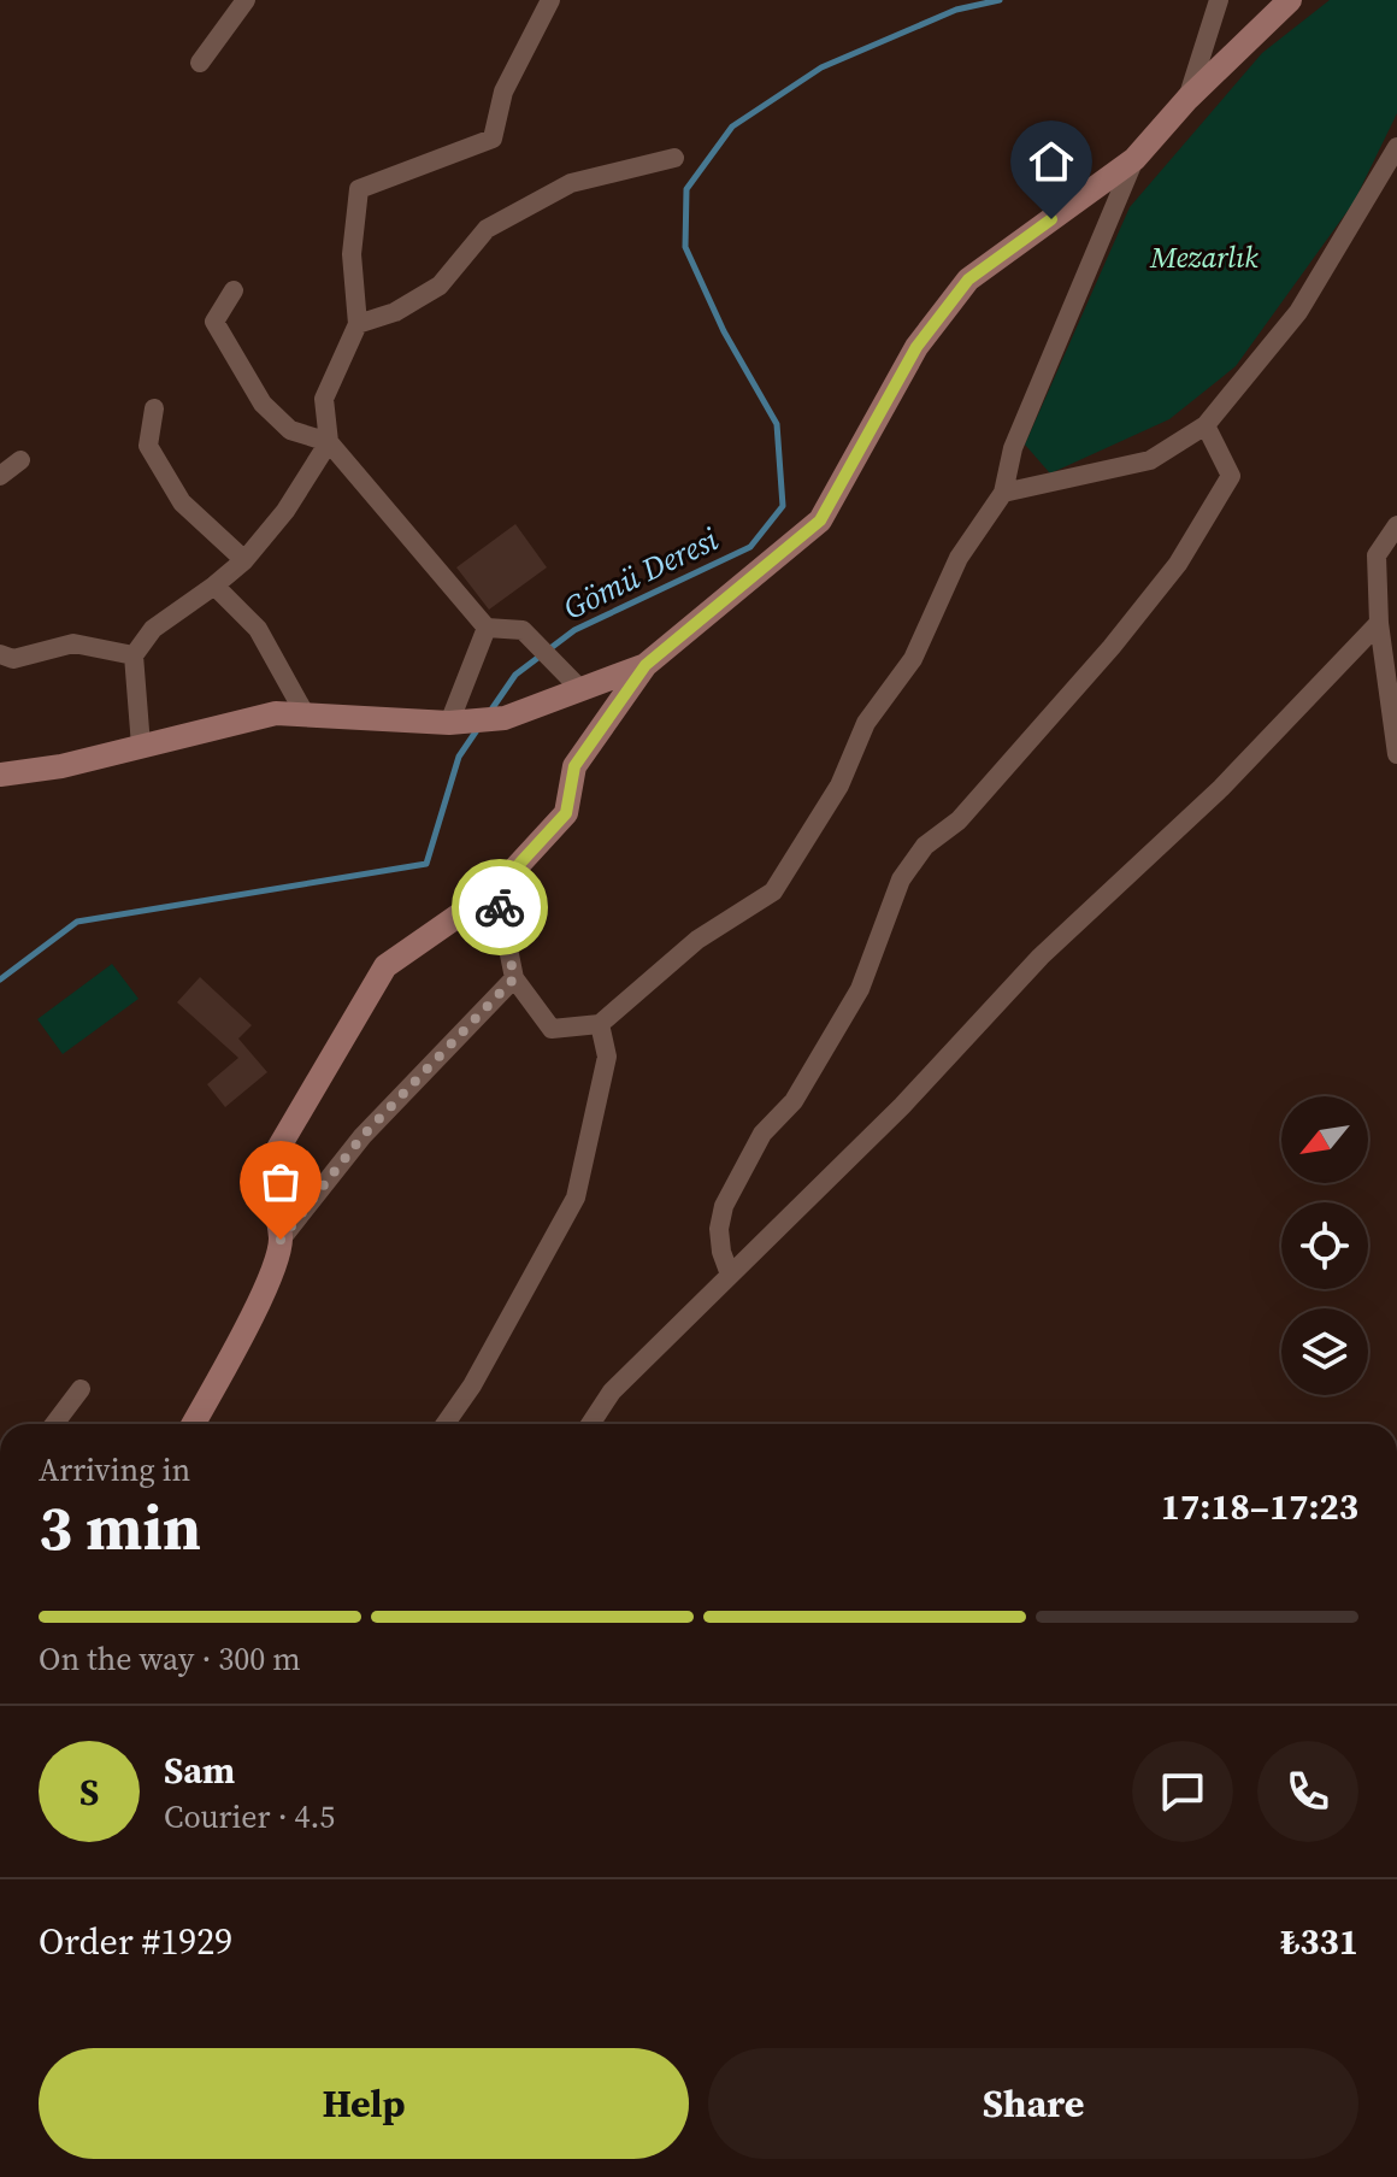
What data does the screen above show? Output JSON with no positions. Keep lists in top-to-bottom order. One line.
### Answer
{"water":["Gömü Deresi"],"parks":["Mezarlık"],"north":"bottom left","page":{"heading":["3 min","Arriving in","17:18–17:23"],"panel":["Sam","Courier · 4.5","Order #1929","₺331"],"bar":"On the way · 300 m","round":"S","buttons":["Help","Share"]}}
